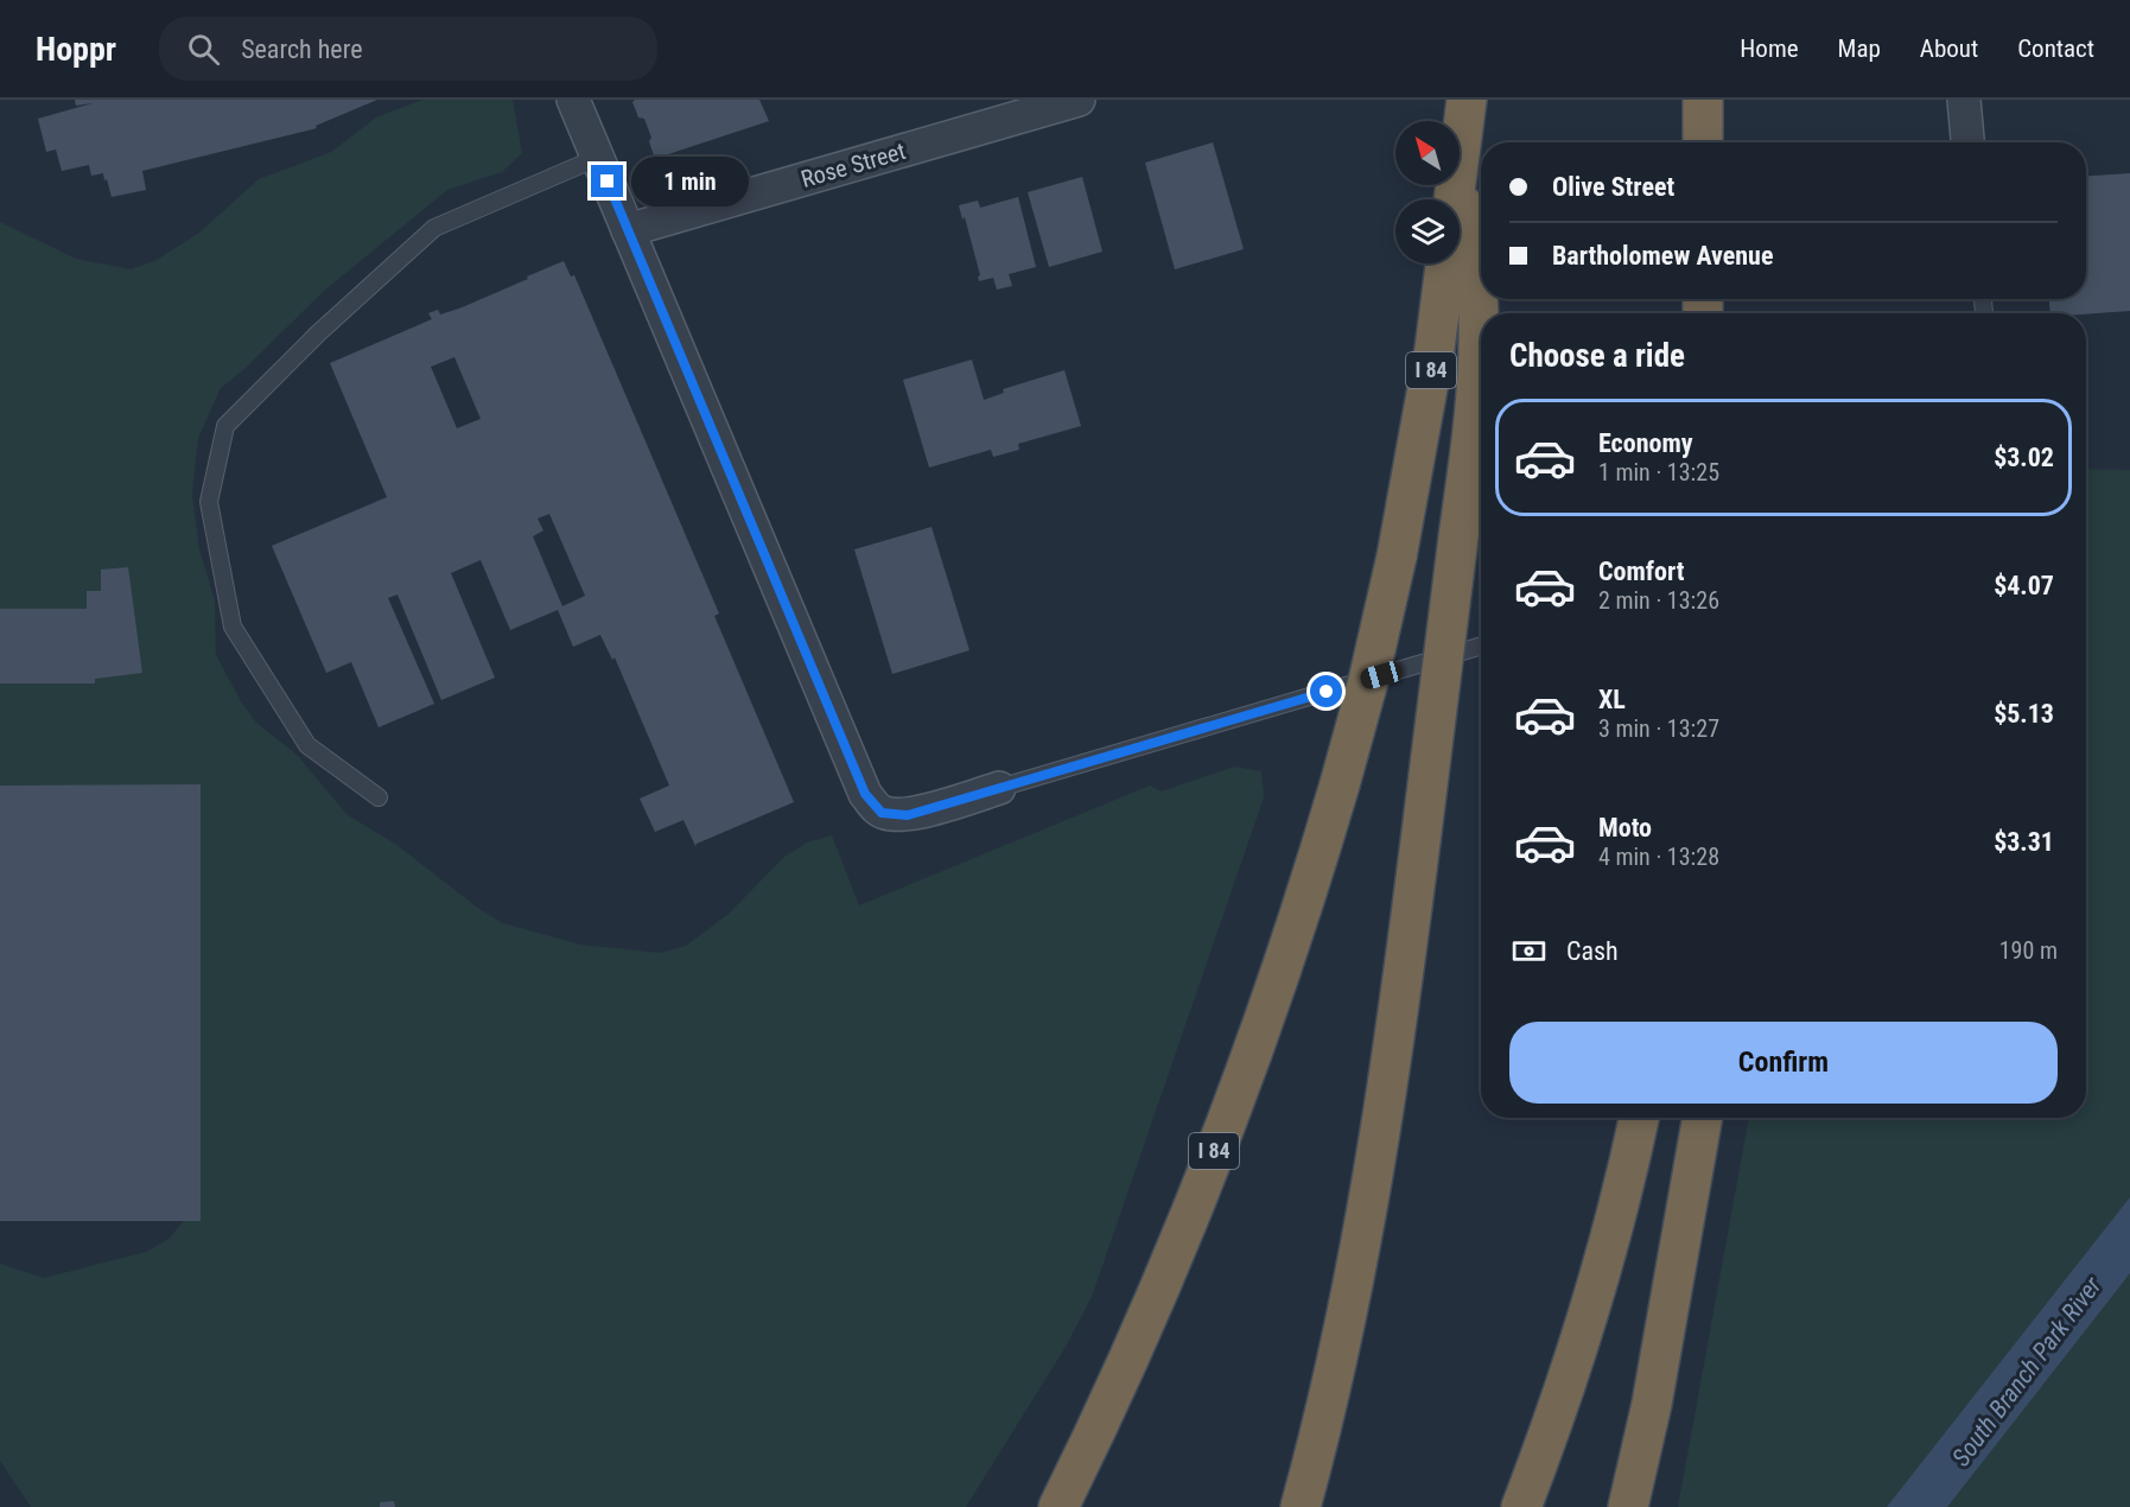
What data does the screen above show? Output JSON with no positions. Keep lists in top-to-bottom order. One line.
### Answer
{"streets":{"highway":["I 84"],"street":["Rose Street"]},"water":["South Branch Park River"],"north":"top left","page":{"header":"Hoppr","search":"Search here","nav":["Home","Map","About","Contact"],"banner":["Olive Street","Bartholomew Avenue"],"bubble":"1 min","heading":"Choose a ride","list":[{"name":"Economy","note":"1 min · 13:25","value":"$3.02"},{"name":"Comfort","note":"2 min · 13:26","value":"$4.07"},{"name":"XL","note":"3 min · 13:27","value":"$5.13"},{"name":"Moto","note":"4 min · 13:28","value":"$3.31"}],"pay":["Cash","190 m"],"buttons":"Confirm"}}
